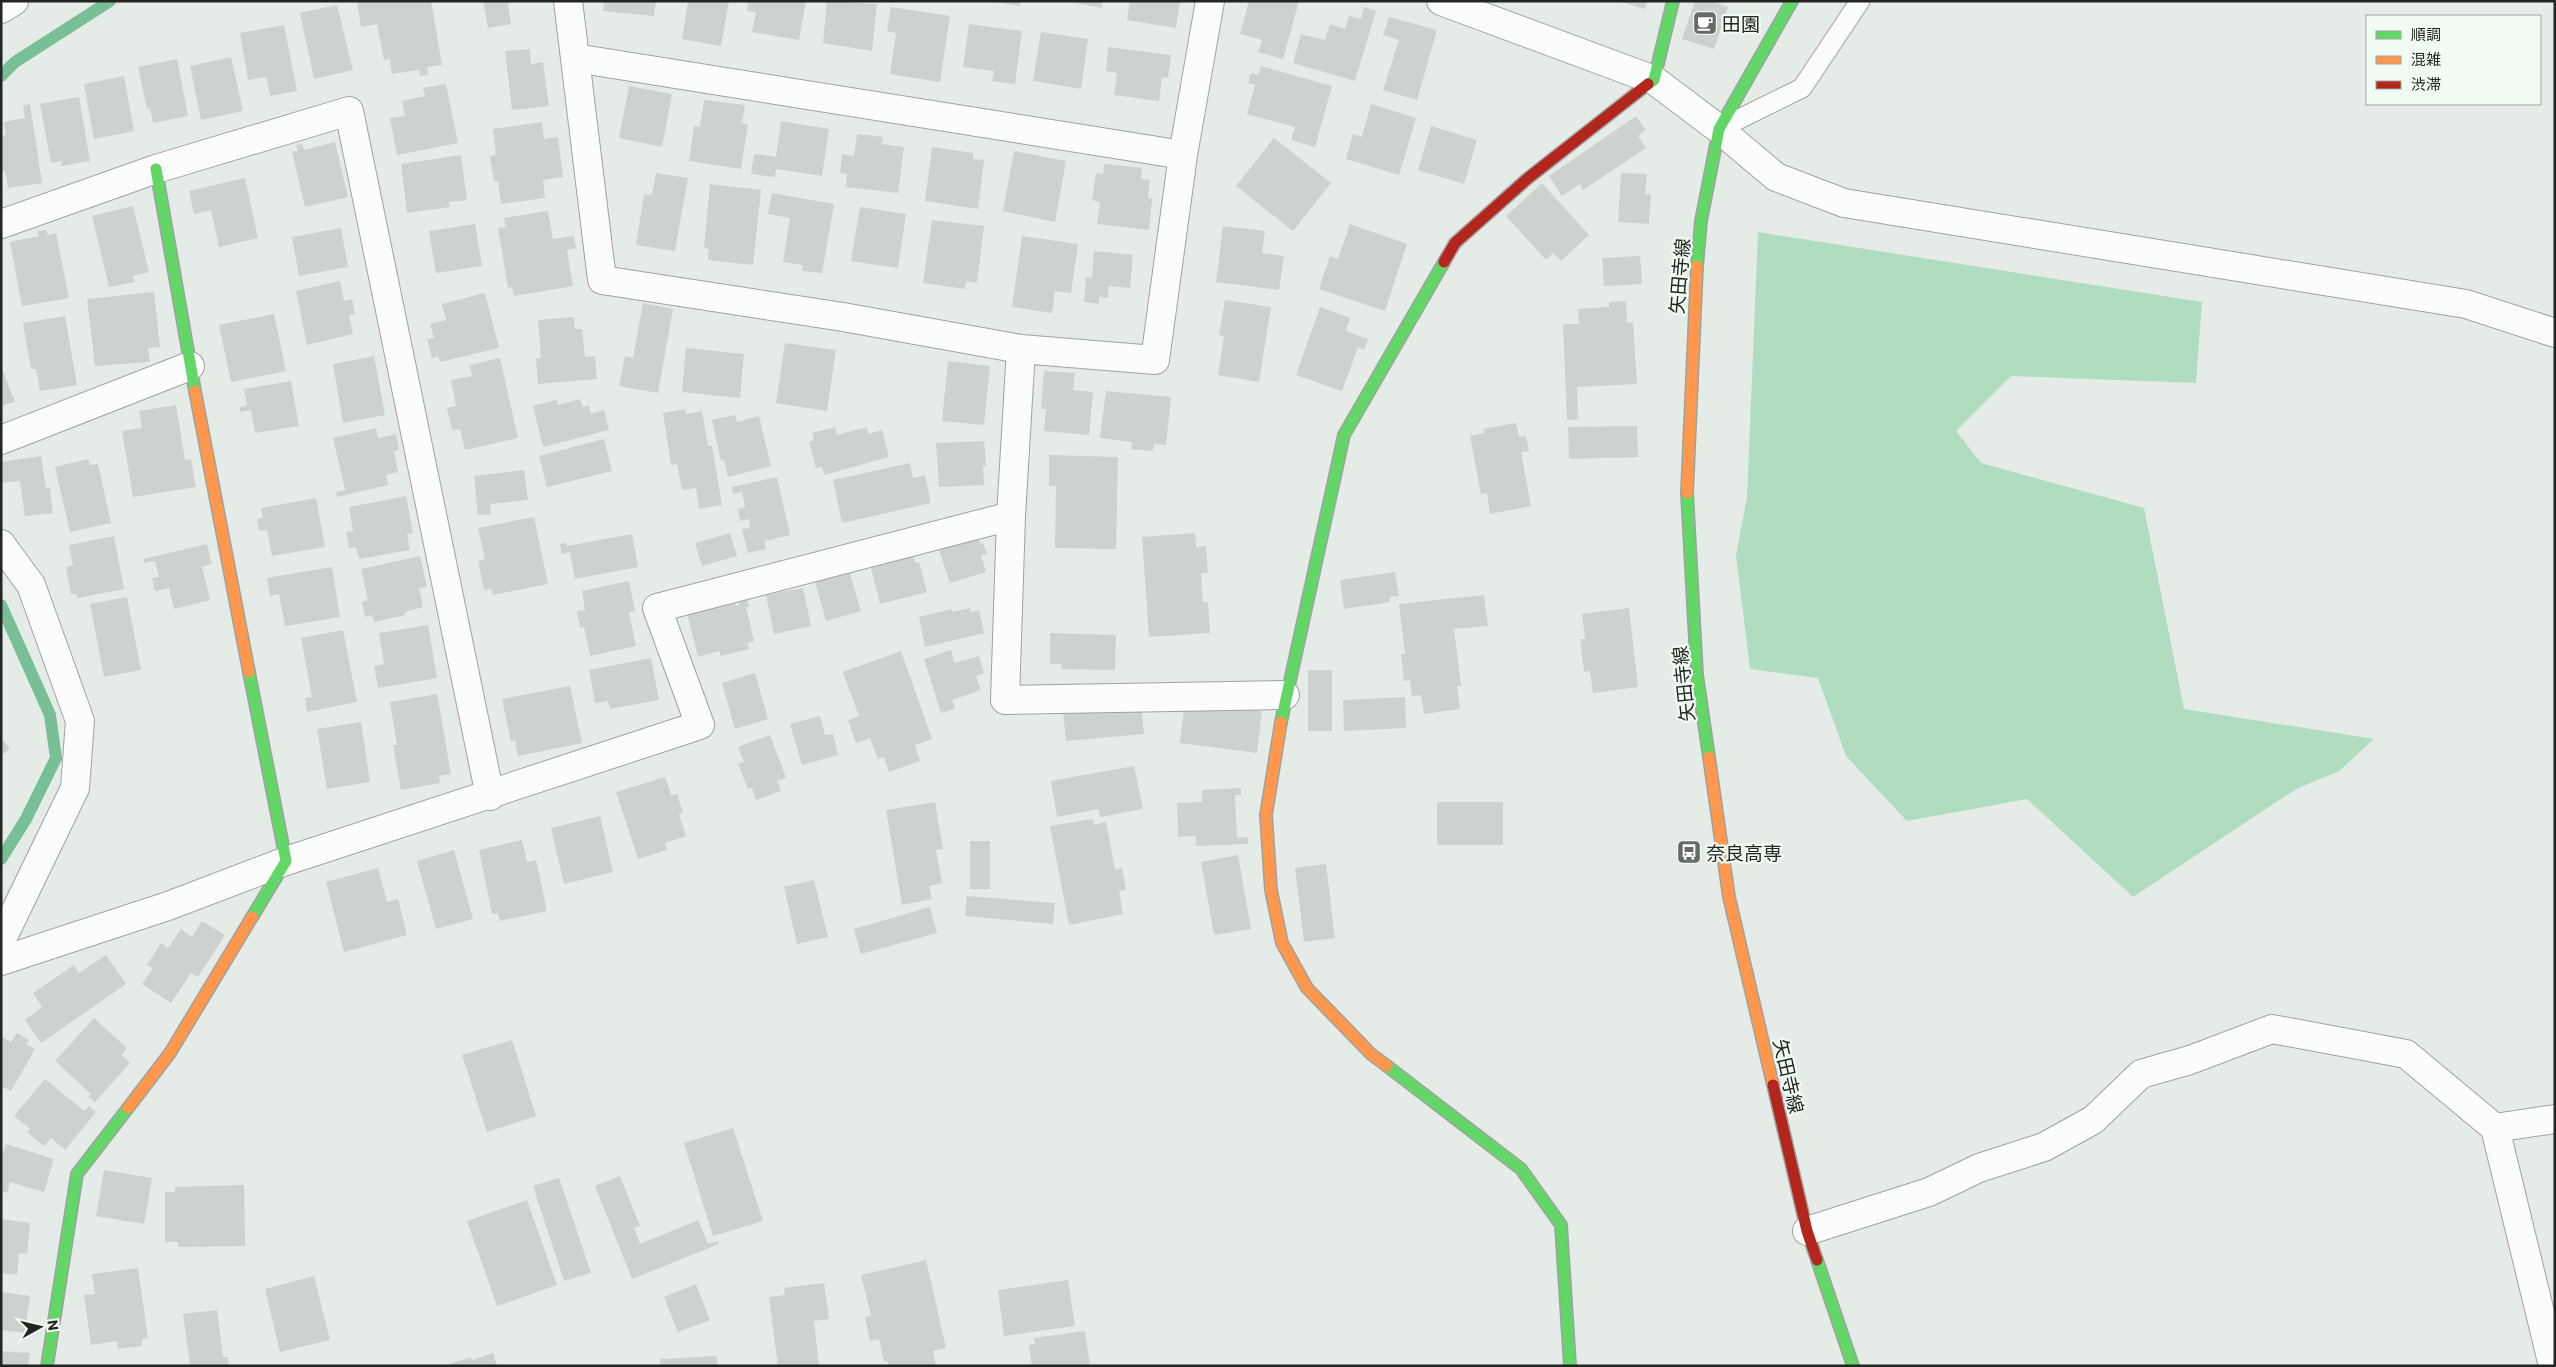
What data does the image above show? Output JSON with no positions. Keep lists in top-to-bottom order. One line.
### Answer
{"streets":{"street":["矢田寺線"]},"places":{"cafe":["田園"],"bus stop":["奈良高専"]},"legend":["順調","混雑","渋滞"],"north":"right"}
